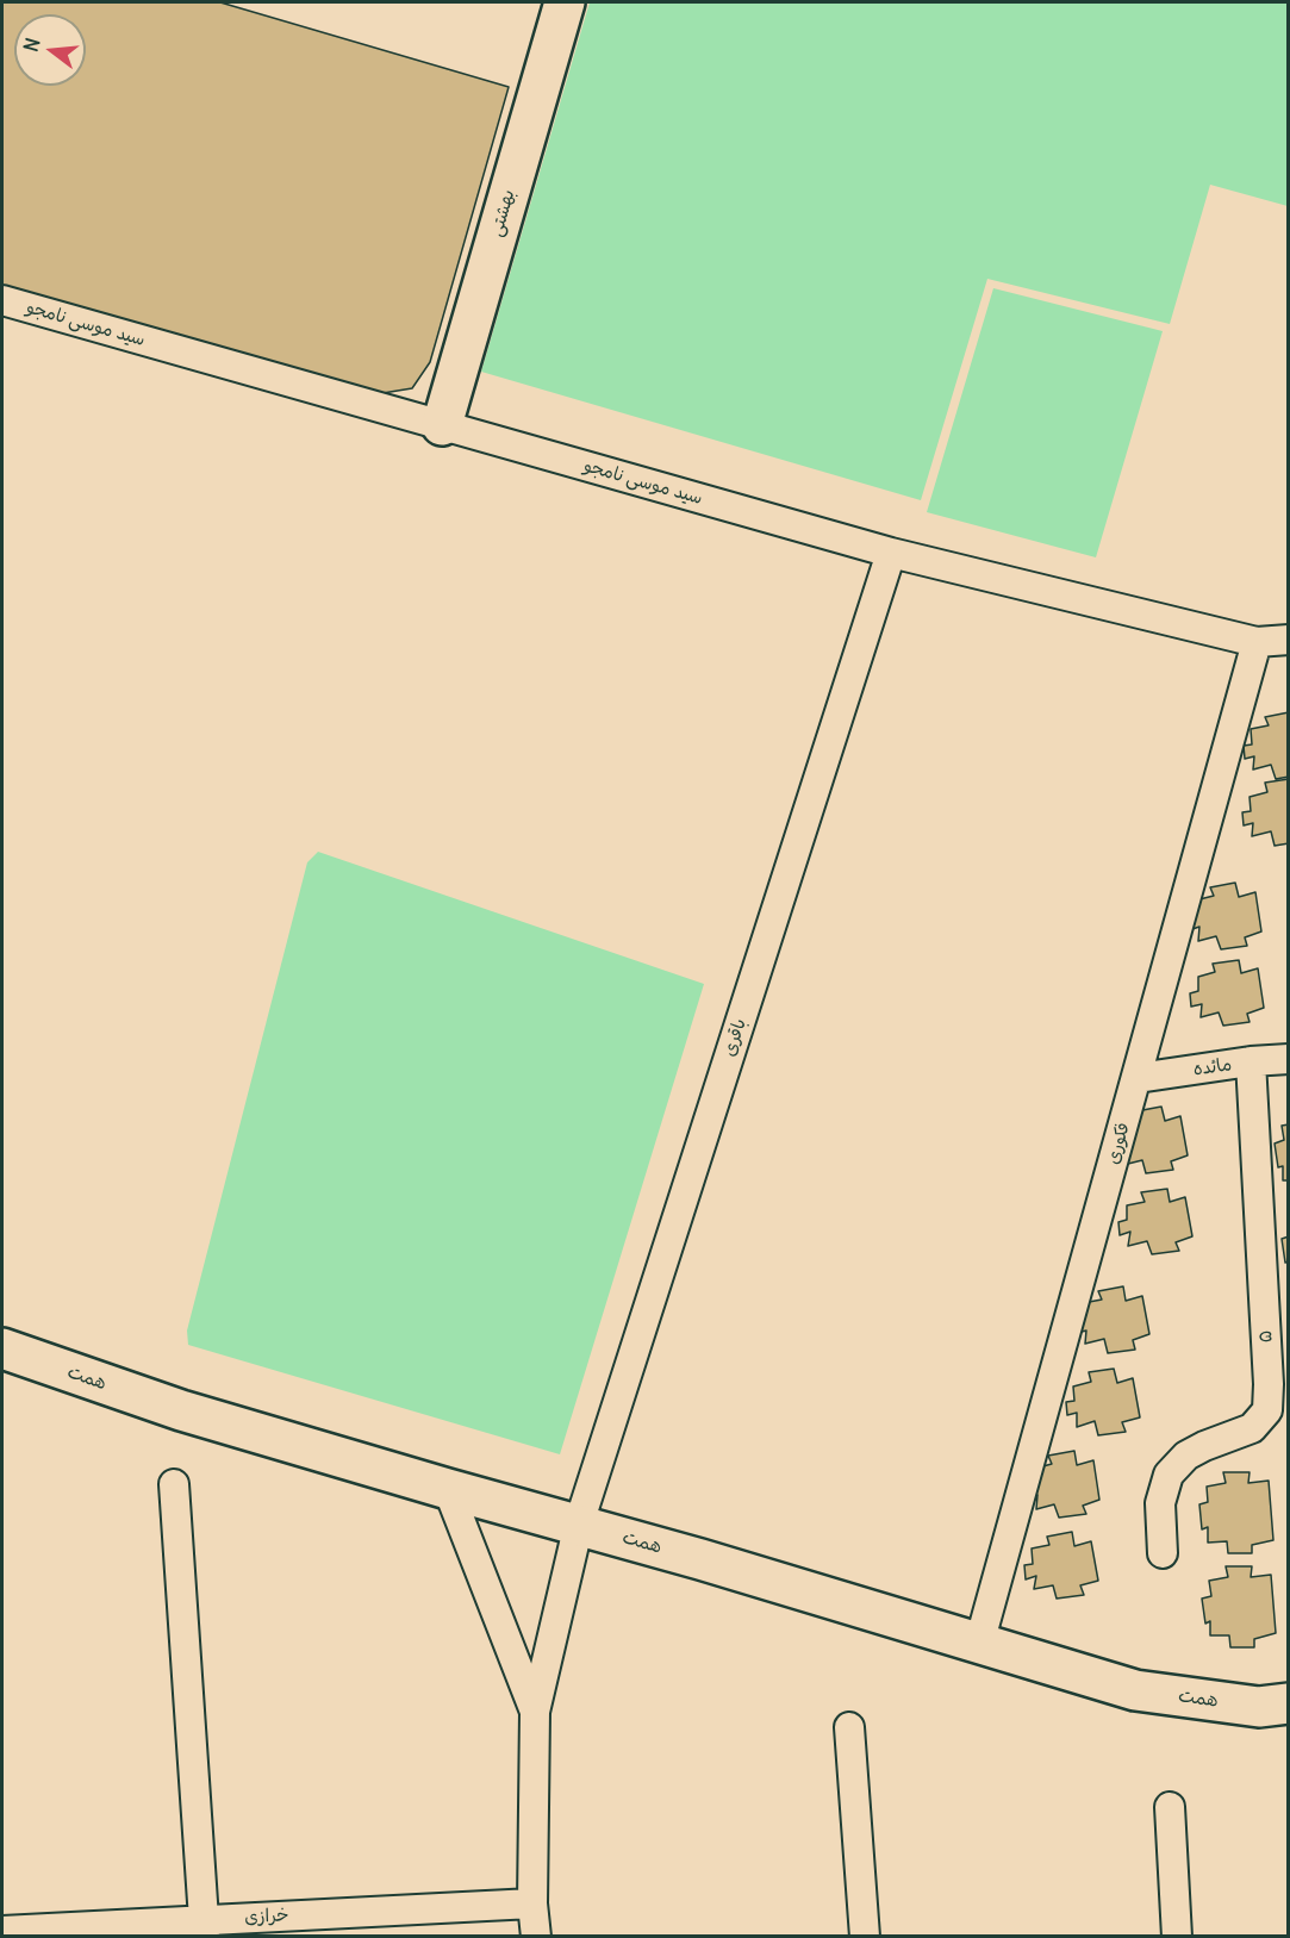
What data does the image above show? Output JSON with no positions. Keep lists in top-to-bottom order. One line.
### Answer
{"streets":{"street":["بهشتی","سید موسی نامجو","باقری","مائده","فکوری","۵","همت","خرازی"]},"crossings":[["بهشتی","سید موسی نامجو"],["سید موسی نامجو","باقری"],["سید موسی نامجو","فکوری"],["باقری","همت"],["مائده","فکوری"],["مائده","۵"],["فکوری","همت"]],"north":"left"}
